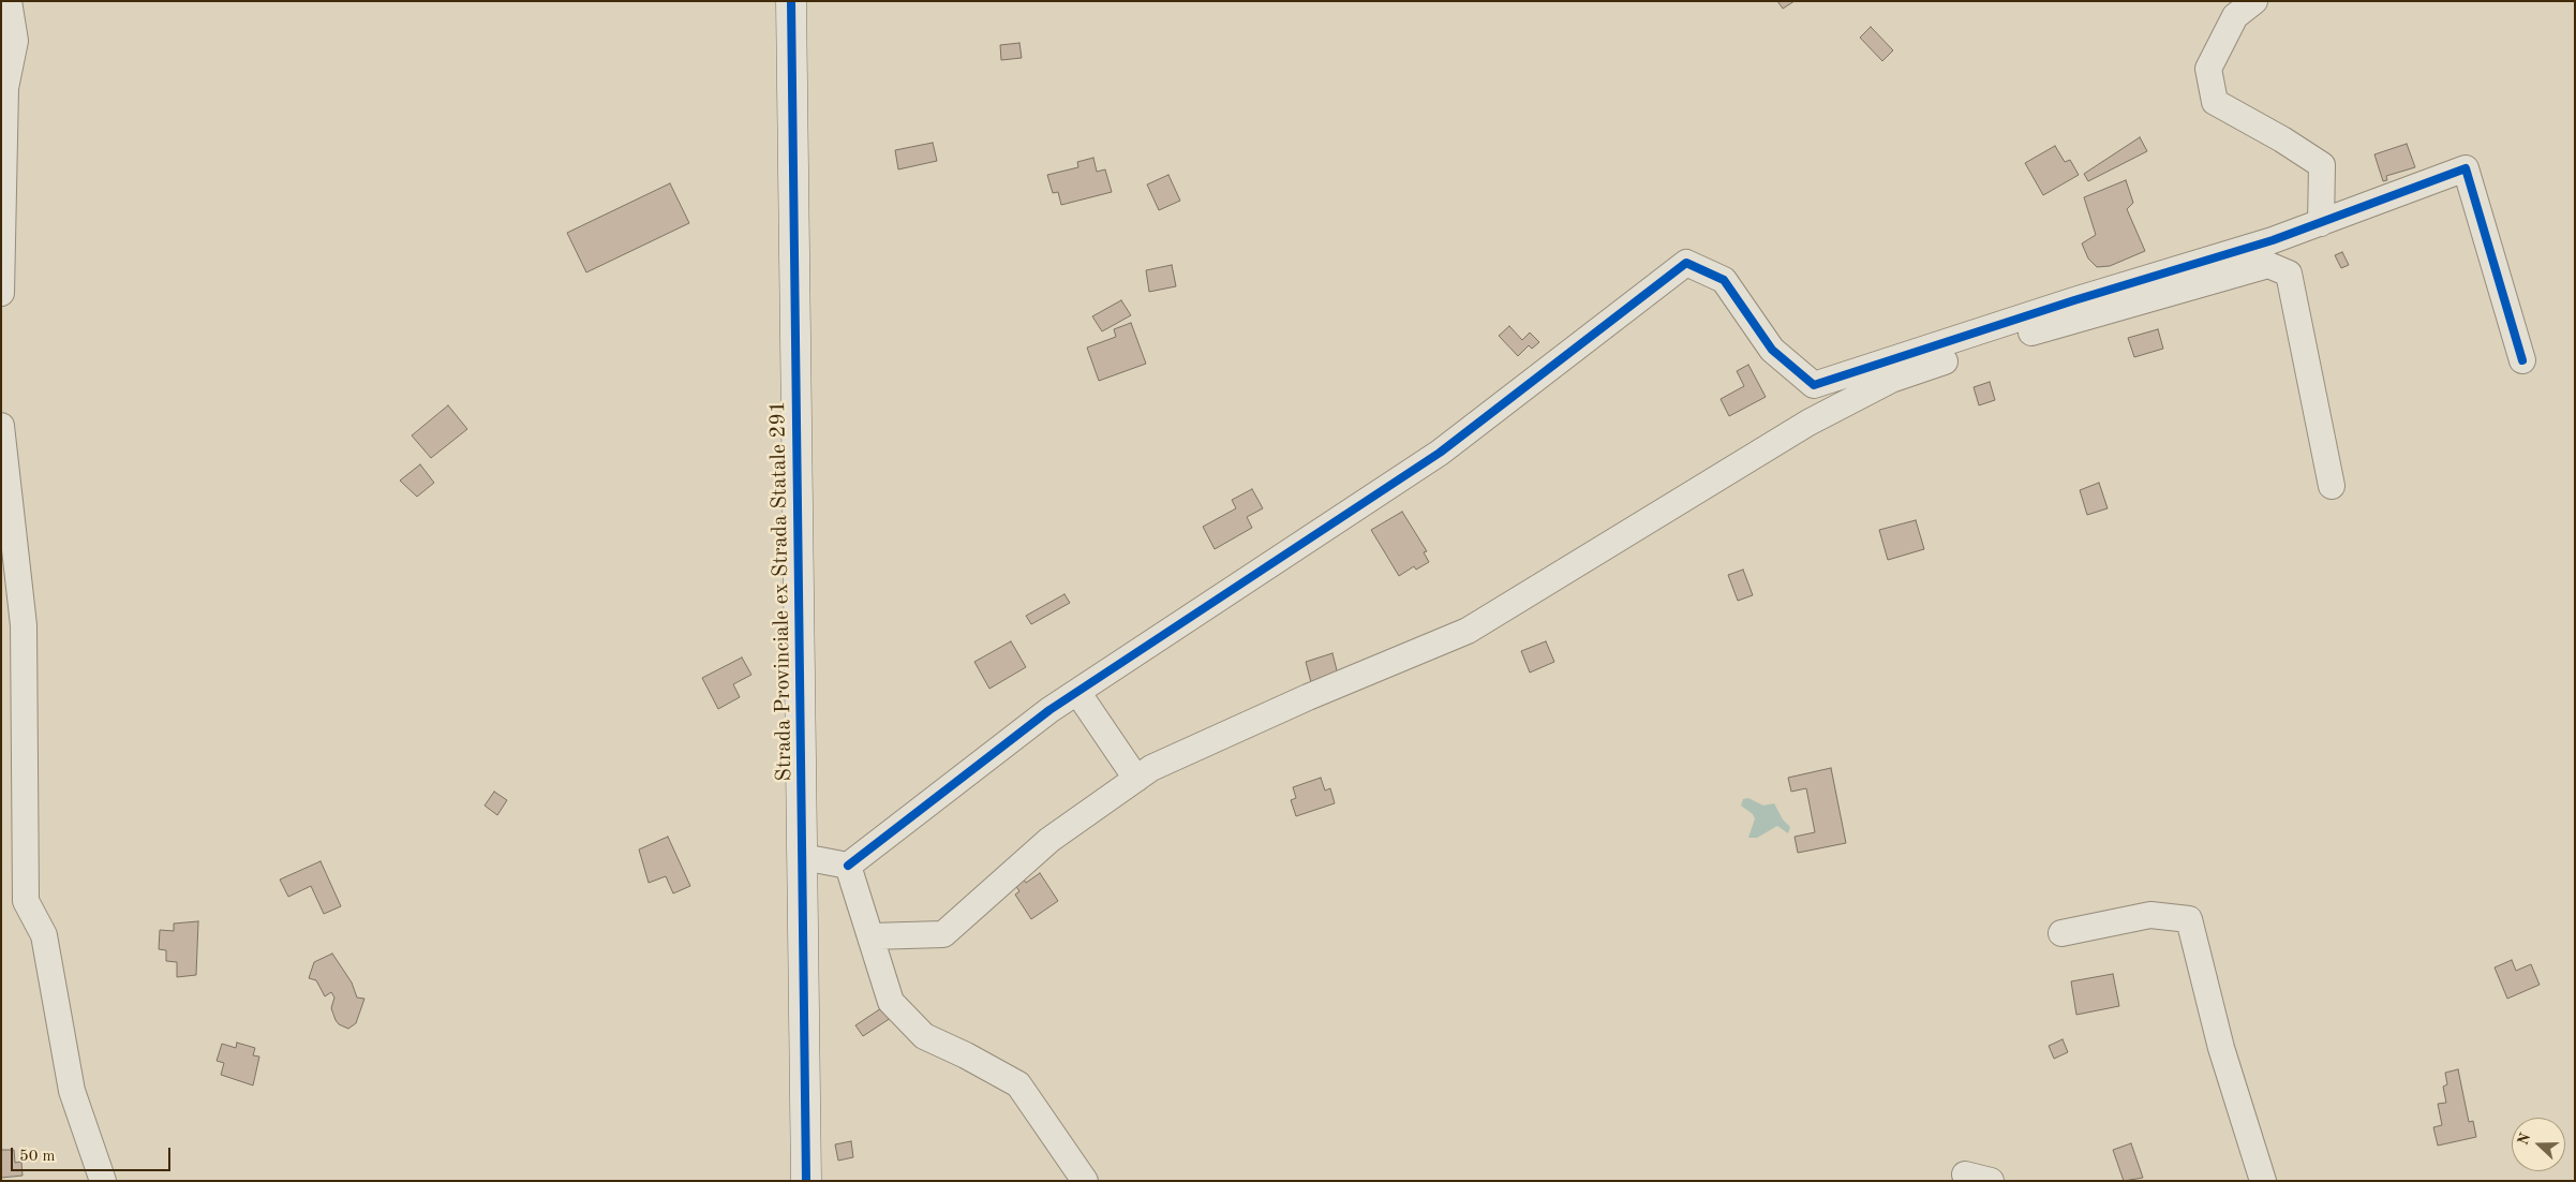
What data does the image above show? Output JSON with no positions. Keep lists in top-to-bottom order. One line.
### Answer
{"streets":{"street":["Strada Provinciale ex Strada Statale 291"]},"scale_bar":"50 m","north":"left"}
